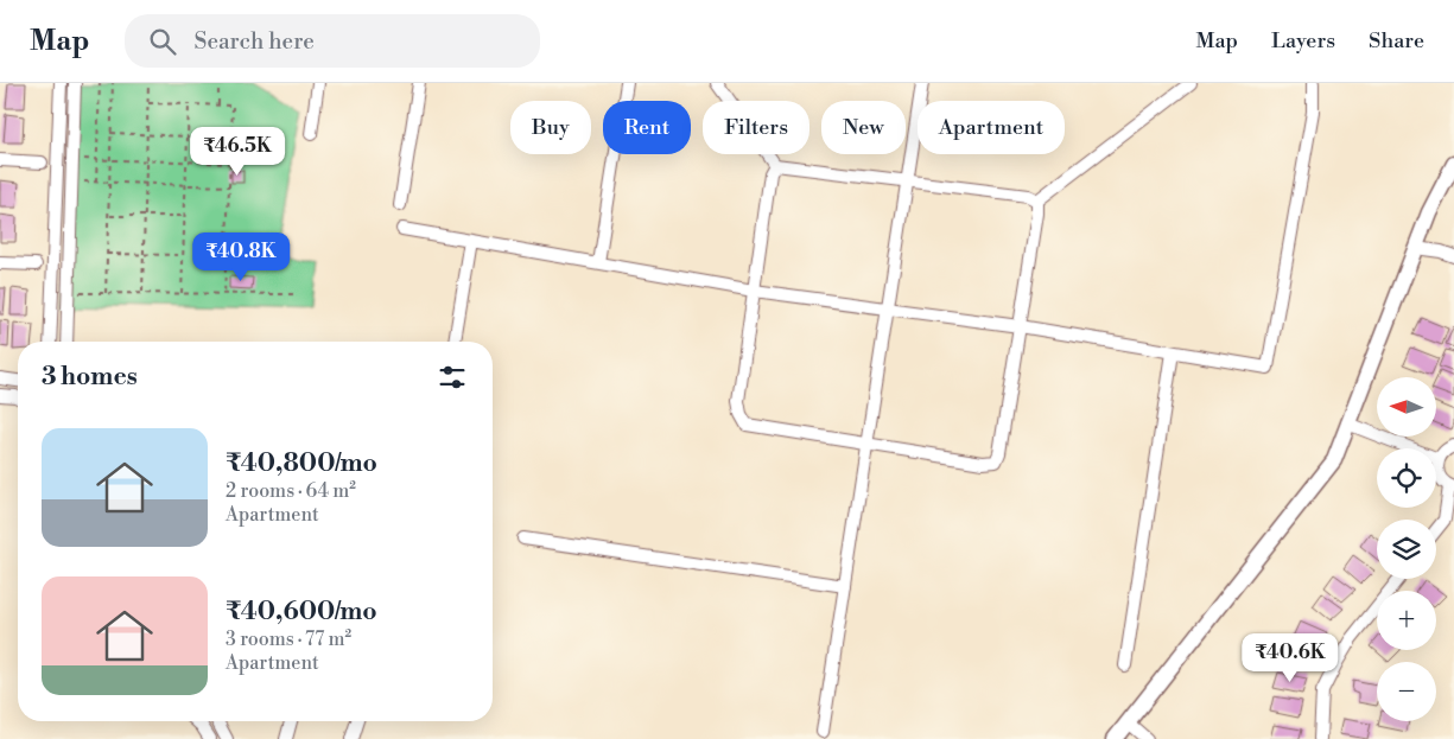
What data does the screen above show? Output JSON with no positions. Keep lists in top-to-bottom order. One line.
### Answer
{"north":"left","page":{"header":"Map","search":"Search here","nav":["Map","Layers","Share"],"chip":["Buy","Rent","Filters","New","Apartment"],"price":["₹46.5K","₹40.8K","₹40.6K"],"heading":"3 homes","map_buttons":["+","−"],"list":[{"name":"₹40,800/mo","note":"2 rooms · 64 m² · Apartment"},{"name":"₹40,600/mo","note":"3 rooms · 77 m² · Apartment"}]}}
